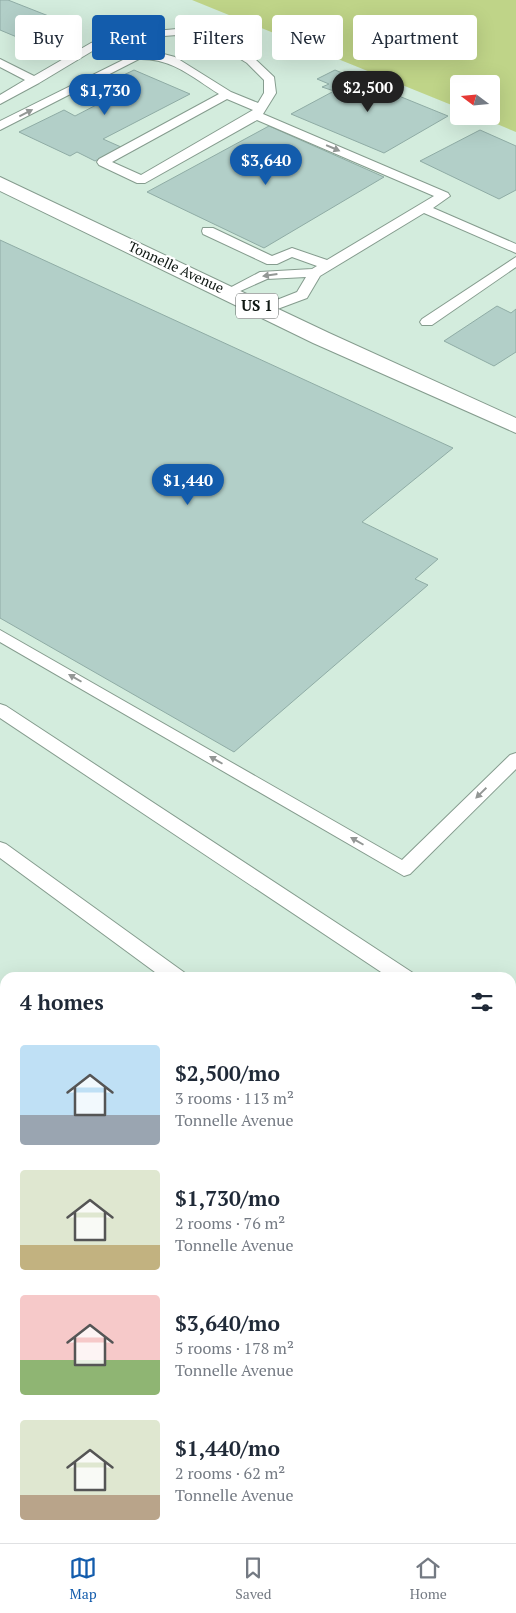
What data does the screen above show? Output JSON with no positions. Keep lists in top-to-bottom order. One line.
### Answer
{"streets":{"main road":["Tonnelle Avenue","US 1"]},"north":"left","page":{"chip":["Buy","Rent","Filters","New","Apartment"],"price":["$2,500","$1,730","$3,640","$1,440"],"heading":"4 homes","list":[{"name":"$2,500/mo","note":"3 rooms · 113 m² · Tonnelle Avenue"},{"name":"$1,730/mo","note":"2 rooms · 76 m² · Tonnelle Avenue"},{"name":"$3,640/mo","note":"5 rooms · 178 m² · Tonnelle Avenue"},{"name":"$1,440/mo","note":"2 rooms · 62 m² · Tonnelle Avenue"}],"tabs":["Map","Saved","Home"]}}
